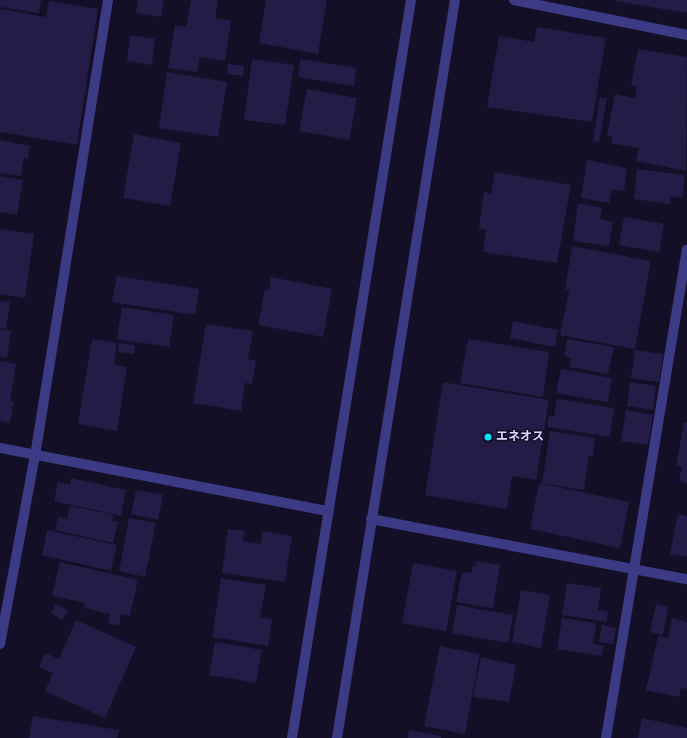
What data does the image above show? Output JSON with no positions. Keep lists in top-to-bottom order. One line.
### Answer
{"places":["エネオス"]}
